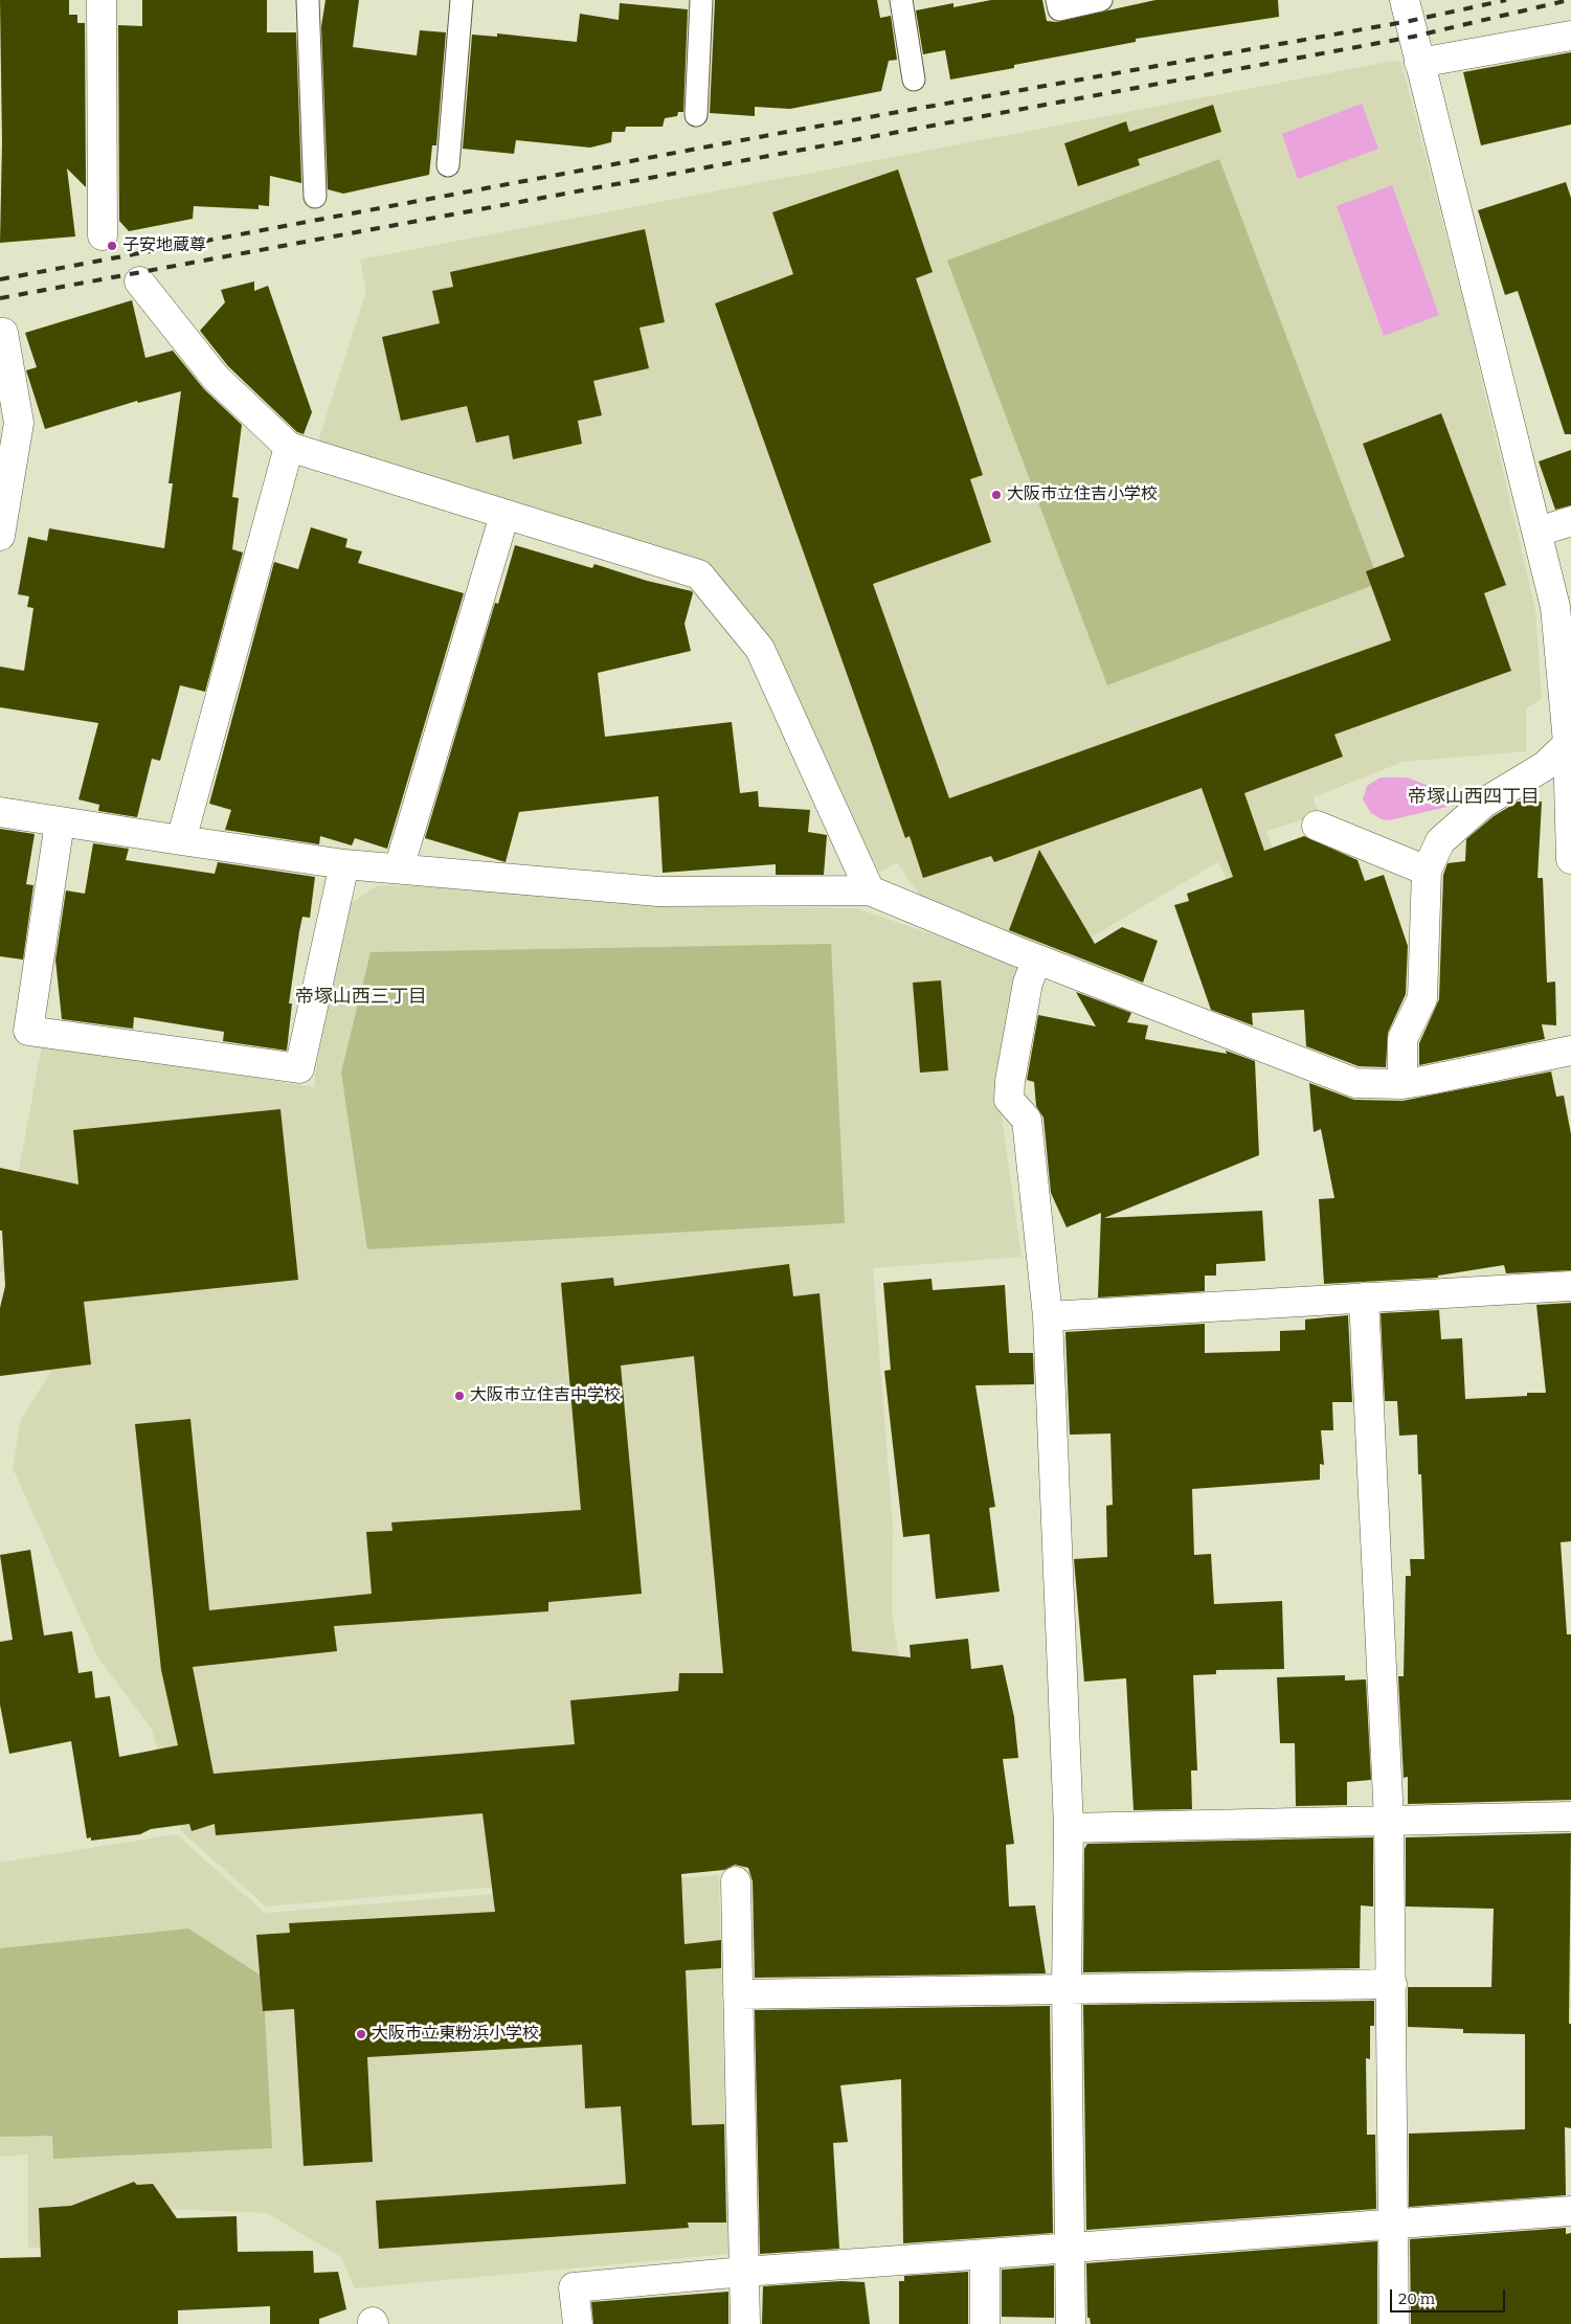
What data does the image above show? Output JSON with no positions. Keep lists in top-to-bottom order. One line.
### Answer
{"districts":["帝塚山西四丁目","帝塚山西三丁目"],"places":["子安地蔵尊","大阪市立住吉小学校","大阪市立住吉中学校","大阪市立東粉浜小学校"],"scale_bar":"20 m"}
